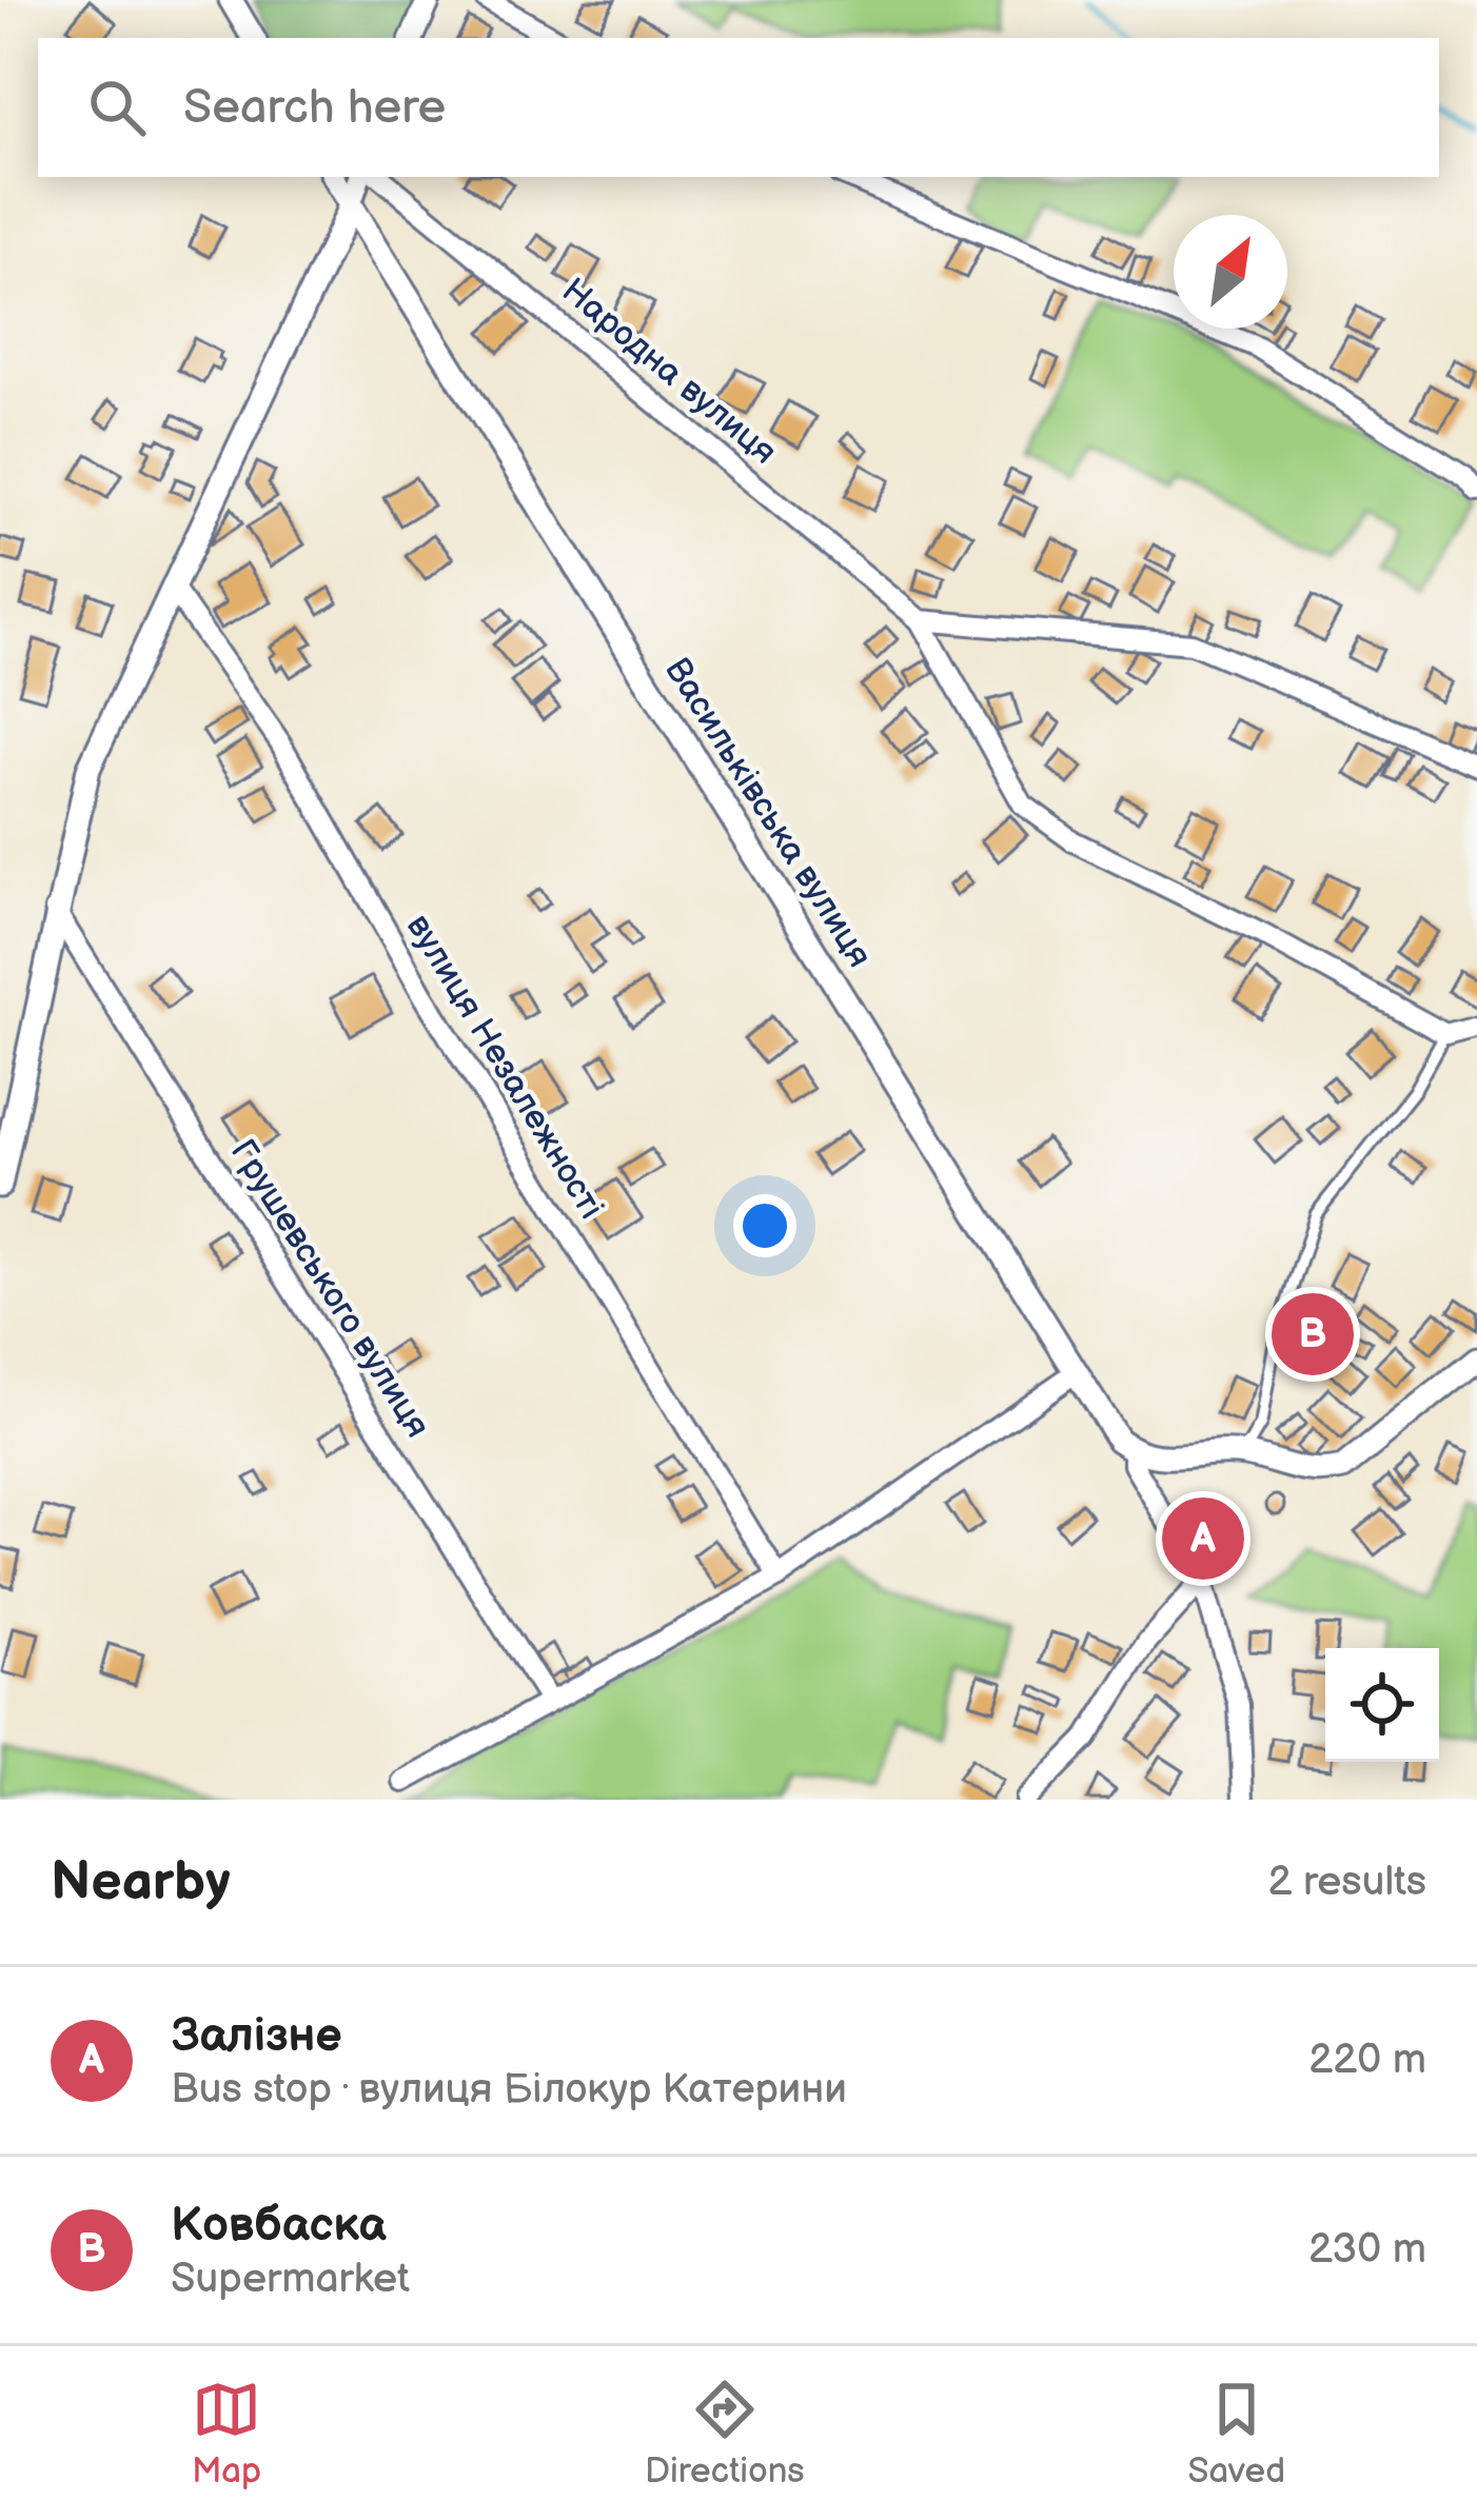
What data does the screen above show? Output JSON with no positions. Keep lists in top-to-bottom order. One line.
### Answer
{"streets":{"street":["Народна вулиця","Васильківська вулиця","вулиця Незалежності","Грушевського вулиця"]},"north":"top right","page":{"search":"Search here","pins":["B","A"],"heading":["Nearby","2 results"],"list":[{"mark":"A","name":"Залізне","note":"Bus stop · вулиця Білокур Катерини","value":"220 m"},{"mark":"B","name":"Ковбаска","note":"Supermarket","value":"230 m"}],"nav":["Map","Directions","Saved"]}}
